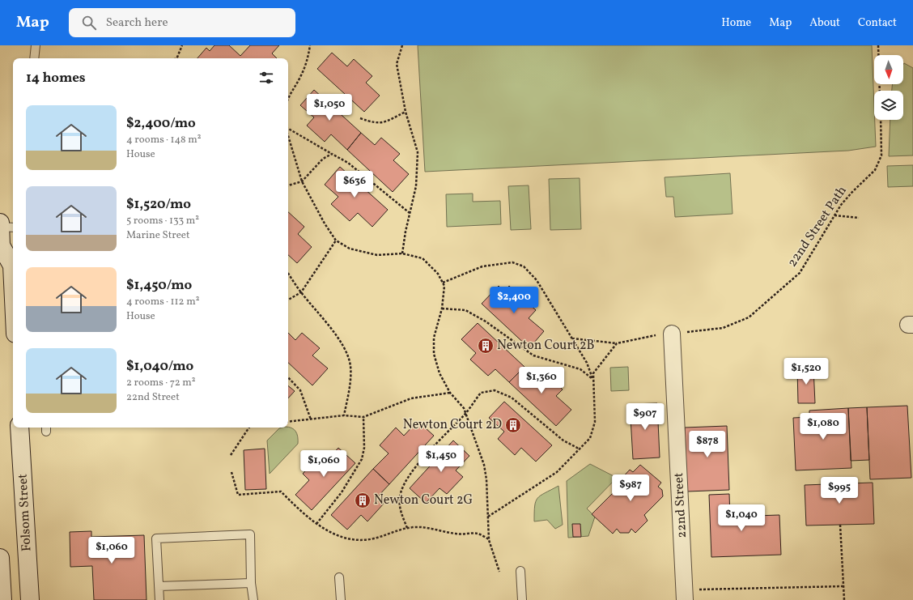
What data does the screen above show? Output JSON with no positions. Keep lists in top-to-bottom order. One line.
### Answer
{"streets":{"main road":["Folsom Street"],"street":["22nd Street"],"path":["22nd Street Path"]},"crossings":[["22nd Street Path","22nd Street"]],"places":{"building":["Newton Court 2B","Newton Court 2D","Newton Court 2G"]},"north":"bottom","page":{"header":"Map","search":"Search here","nav":["Home","Map","About","Contact"],"heading":"14 homes","price":["$1,050","$636","$2,400","$1,520","$1,360","$907","$1,080","$878","$1,450","$1,060","$987","$995","$1,040","$1,060"],"list":[{"name":"$2,400/mo","note":"4 rooms · 148 m² · House"},{"name":"$1,520/mo","note":"5 rooms · 133 m² · Marine Street"},{"name":"$1,450/mo","note":"4 rooms · 112 m² · House"},{"name":"$1,040/mo","note":"2 rooms · 72 m² · 22nd Street"}]}}
